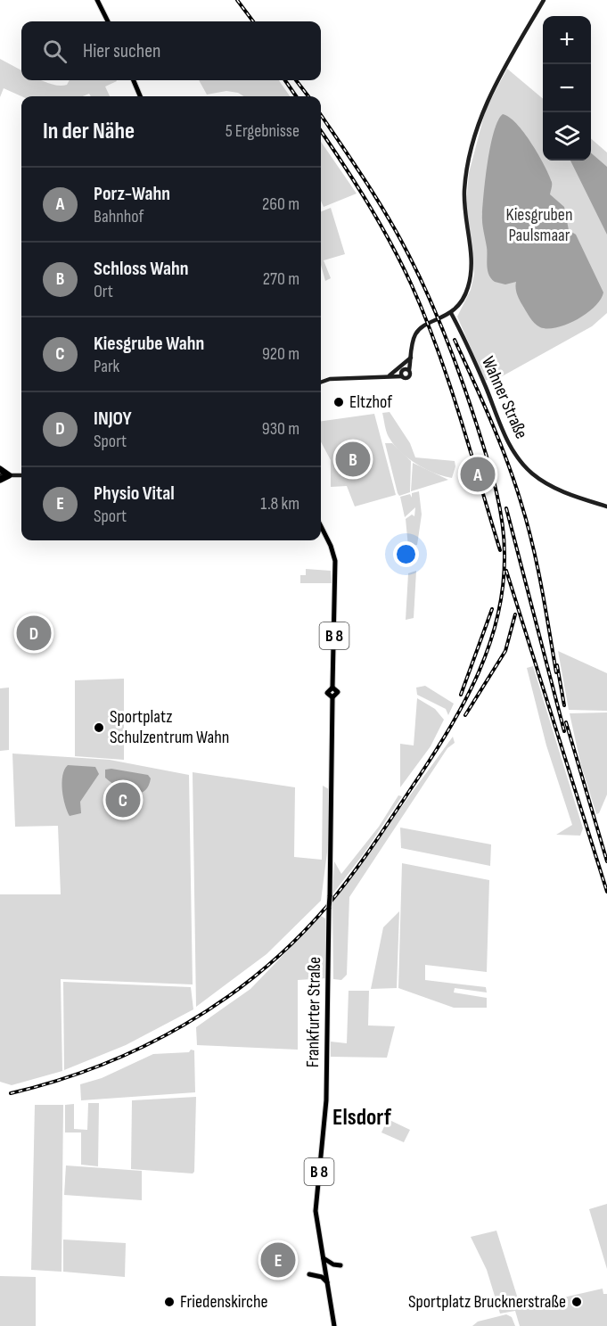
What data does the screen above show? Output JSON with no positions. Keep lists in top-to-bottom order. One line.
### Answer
{"streets":{"main road":["B 8","Frankfurter Straße"],"street":["Wahner Straße"]},"districts":["Elsdorf"],"parks":["Kiesgruben Paulsmaar"],"places":["Eltzhof","Sportplatz Schulzentrum Wahn","Friedenskirche","Sportplatz Brucknerstraße"],"page":{"map_buttons":["+","−"],"search":"Hier suchen","heading":["In der Nähe","5 Ergebnisse"],"list":[{"mark":"A","name":"Porz-Wahn","note":"Bahnhof","value":"260 m"},{"mark":"B","name":"Schloss Wahn","note":"Ort","value":"270 m"},{"mark":"C","name":"Kiesgrube Wahn","note":"Park","value":"920 m"},{"mark":"D","name":"INJOY","note":"Sport","value":"930 m"},{"mark":"E","name":"Physio Vital","note":"Sport","value":"1.8 km"}],"pins":["B","A","D","C","E"]}}
